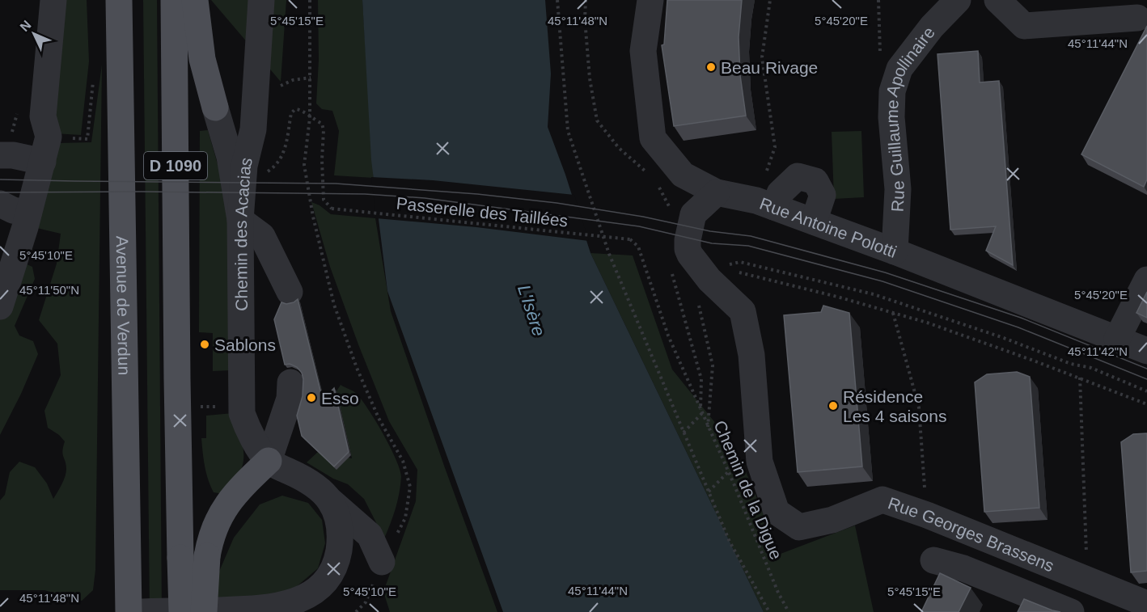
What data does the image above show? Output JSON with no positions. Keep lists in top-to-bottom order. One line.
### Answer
{"streets":{"main road":["D 1090","Avenue de Verdun"],"street":["Rue Guillaume Apollinaire","Rue Antoine Polotti","Chemin des Acacias","Rue Georges Brassens"],"path":["Passerelle des Taillées","Chemin de la Digue"]},"crossings":[["Rue Guillaume Apollinaire","Rue Antoine Polotti"],["Passerelle des Taillées","Chemin de la Digue"],["Rue Antoine Polotti","Rue Georges Brassens"]],"water":["L'Isère"],"places":["Beau Rivage","Sablons","Esso","Résidence Les 4 saisons"],"north":"top left","coordinates":["5°45'15\"E","5°45'20\"E","45°11'48\"N","45°11'44\"N","5°45'10\"E","45°11'50\"N","45°11'42\"N"]}
